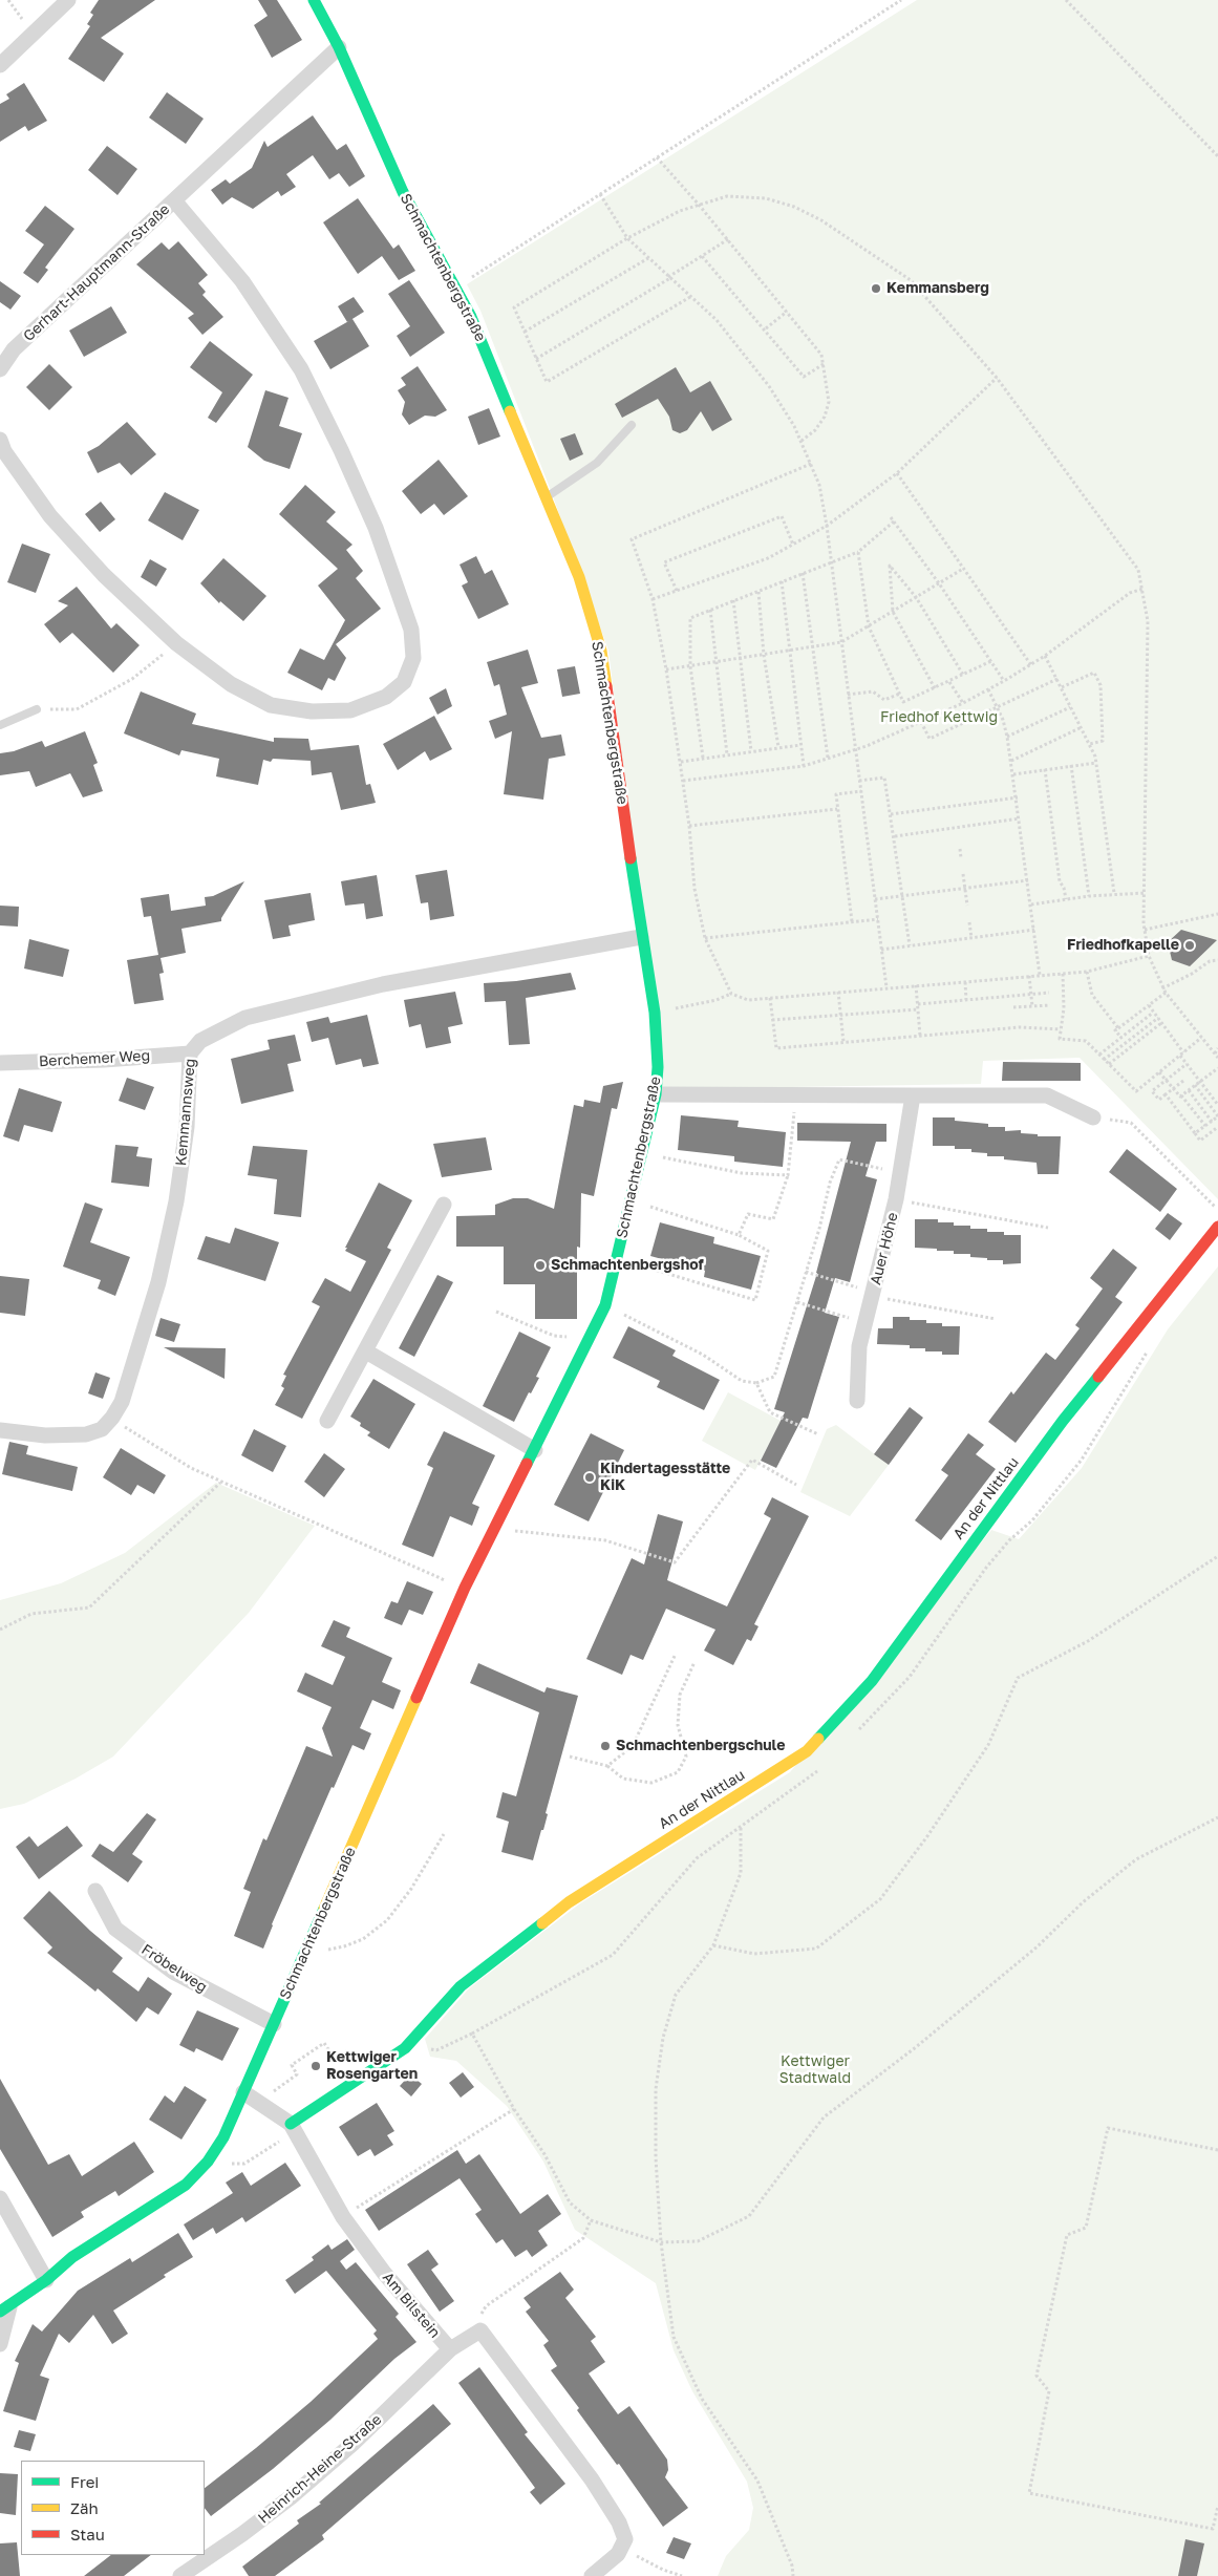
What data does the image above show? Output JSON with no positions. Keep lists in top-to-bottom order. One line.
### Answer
{"streets":{"street":["Schmachtenbergstraße","Gerhart-Hauptmann-Straße","Berchemer Weg","Kemmannsweg","Auer Höhe","An der Nittlau","Fröbelweg","Am Bilstein","Heinrich-Heine-Straße"]},"crossings":[["Schmachtenbergstraße","Gerhart-Hauptmann-Straße"],["Schmachtenbergstraße","Kemmannsweg"],["Schmachtenbergstraße","Fröbelweg"],["Schmachtenbergstraße","Am Bilstein"],["Berchemer Weg","Kemmannsweg"],["An der Nittlau","Am Bilstein"],["Am Bilstein","Heinrich-Heine-Straße"]],"parks":["Friedhof Kettwig","Kettwiger Stadtwald"],"places":["Kemmansberg","Friedhofkapelle","Schmachtenbergshof","Kindertagesstätte KiK","Schmachtenbergschule","Kettwiger Rosengarten"],"legend":["Frei","Zäh","Stau"]}
